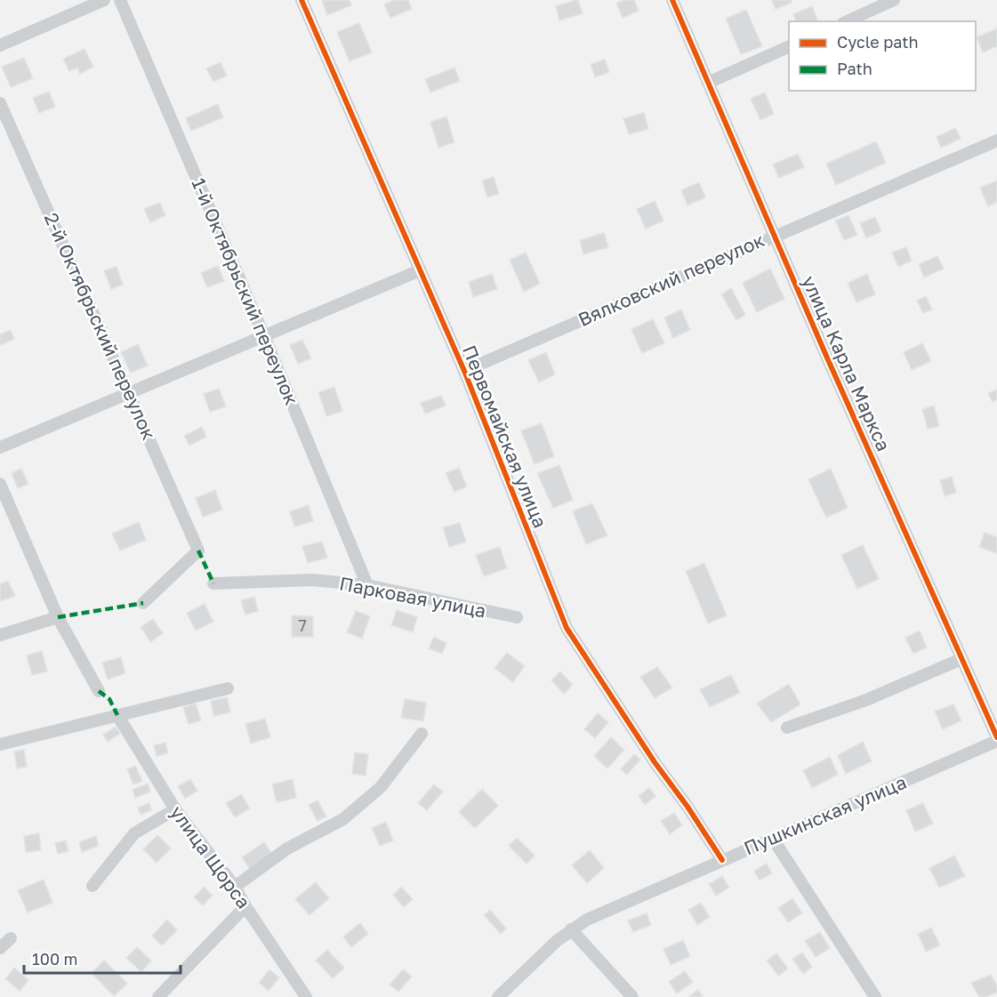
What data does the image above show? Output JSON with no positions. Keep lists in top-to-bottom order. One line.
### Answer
{"streets":{"street":["Вялковский переулок","1-й Октябрьский переулок","2-й Октябрьский переулок","улица Карла Маркса","Первомайская улица","Парковая улица","Пушкинская улица","улица Щорса"]},"crossings":[["Вялковский переулок","улица Карла Маркса"],["Вялковский переулок","Первомайская улица"],["1-й Октябрьский переулок","Парковая улица"],["улица Карла Маркса","Пушкинская улица"],["Первомайская улица","Пушкинская улица"]],"house_numbers":["7"],"legend":["Cycle path","Path"],"scale_bar":"100 m"}
